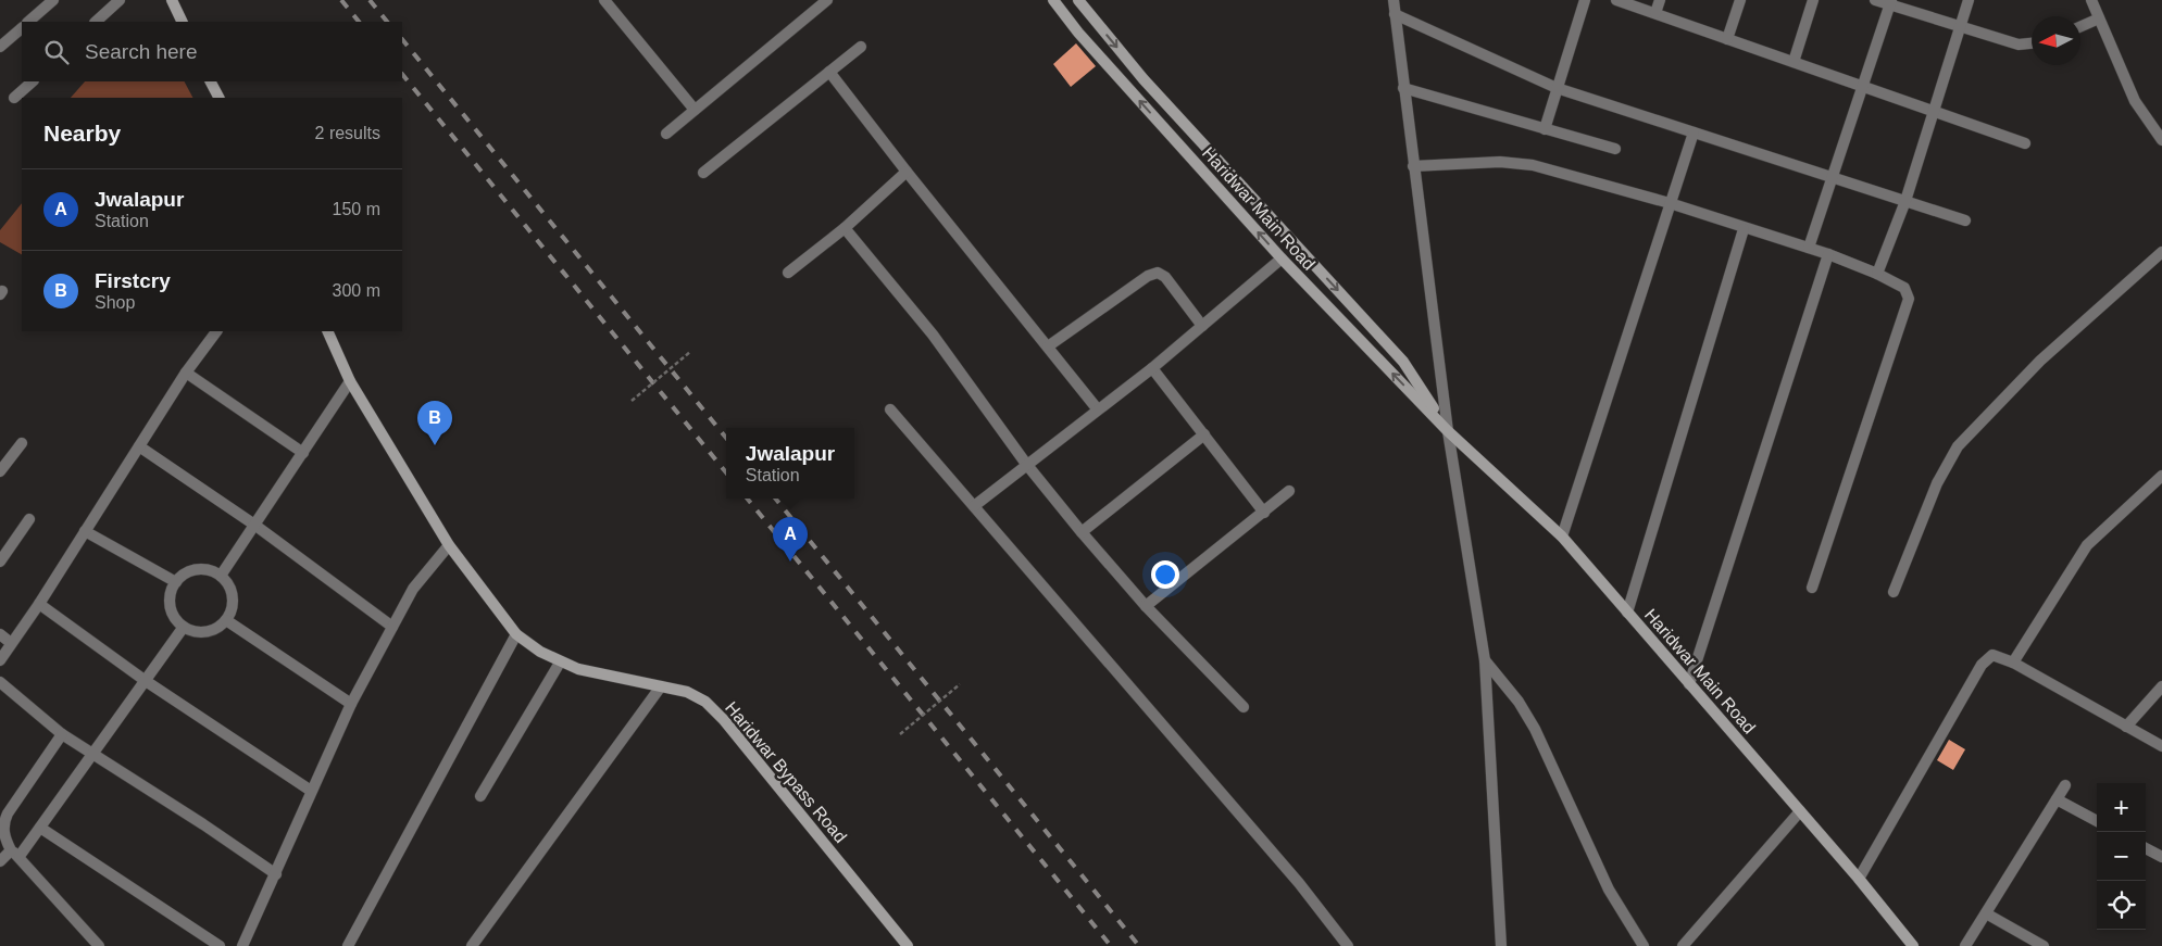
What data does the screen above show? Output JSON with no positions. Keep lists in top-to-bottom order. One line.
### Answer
{"streets":{"main road":["Haridwar Main Road","Haridwar Bypass Road"]},"north":"left","page":{"search":"Search here","heading":["Nearby","2 results"],"list":[{"mark":"A","name":"Jwalapur","note":"Station","value":"150 m"},{"mark":"B","name":"Firstcry","note":"Shop","value":"300 m"}],"pins":["B","A"],"popup":["Jwalapur","Station"],"map_buttons":["+","−"]}}
